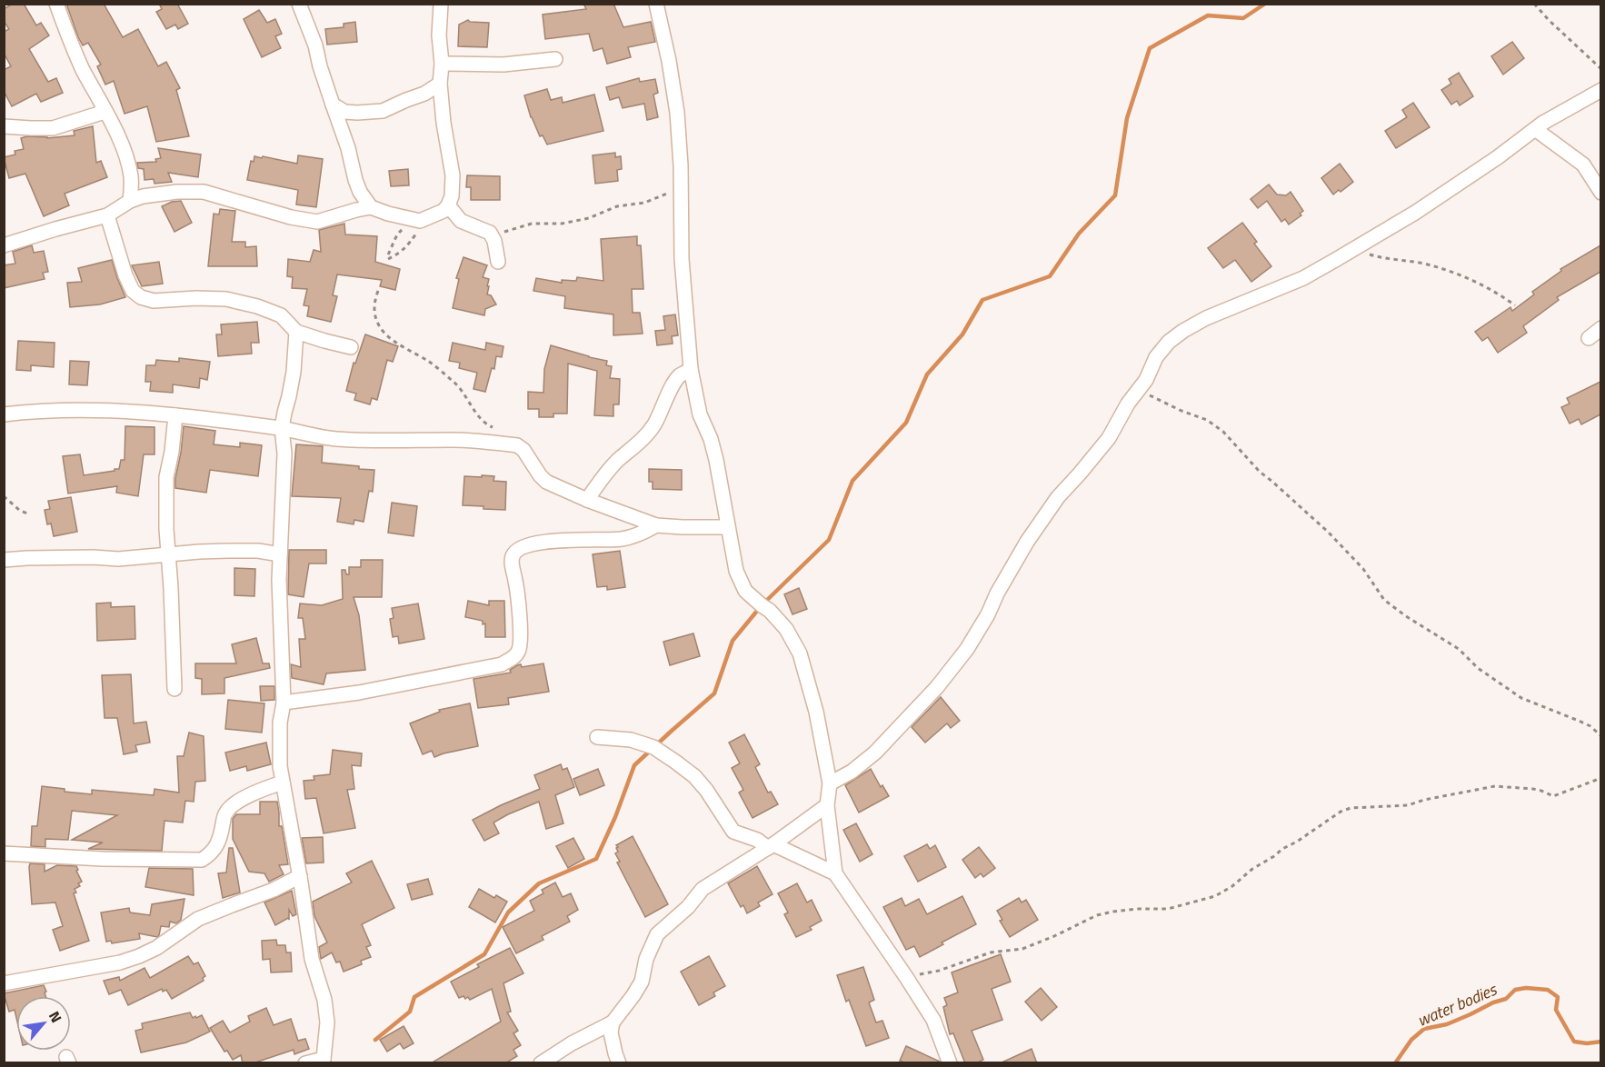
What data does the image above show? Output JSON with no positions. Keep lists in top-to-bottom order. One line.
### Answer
{"water":["water bodies"],"north":"top right"}
